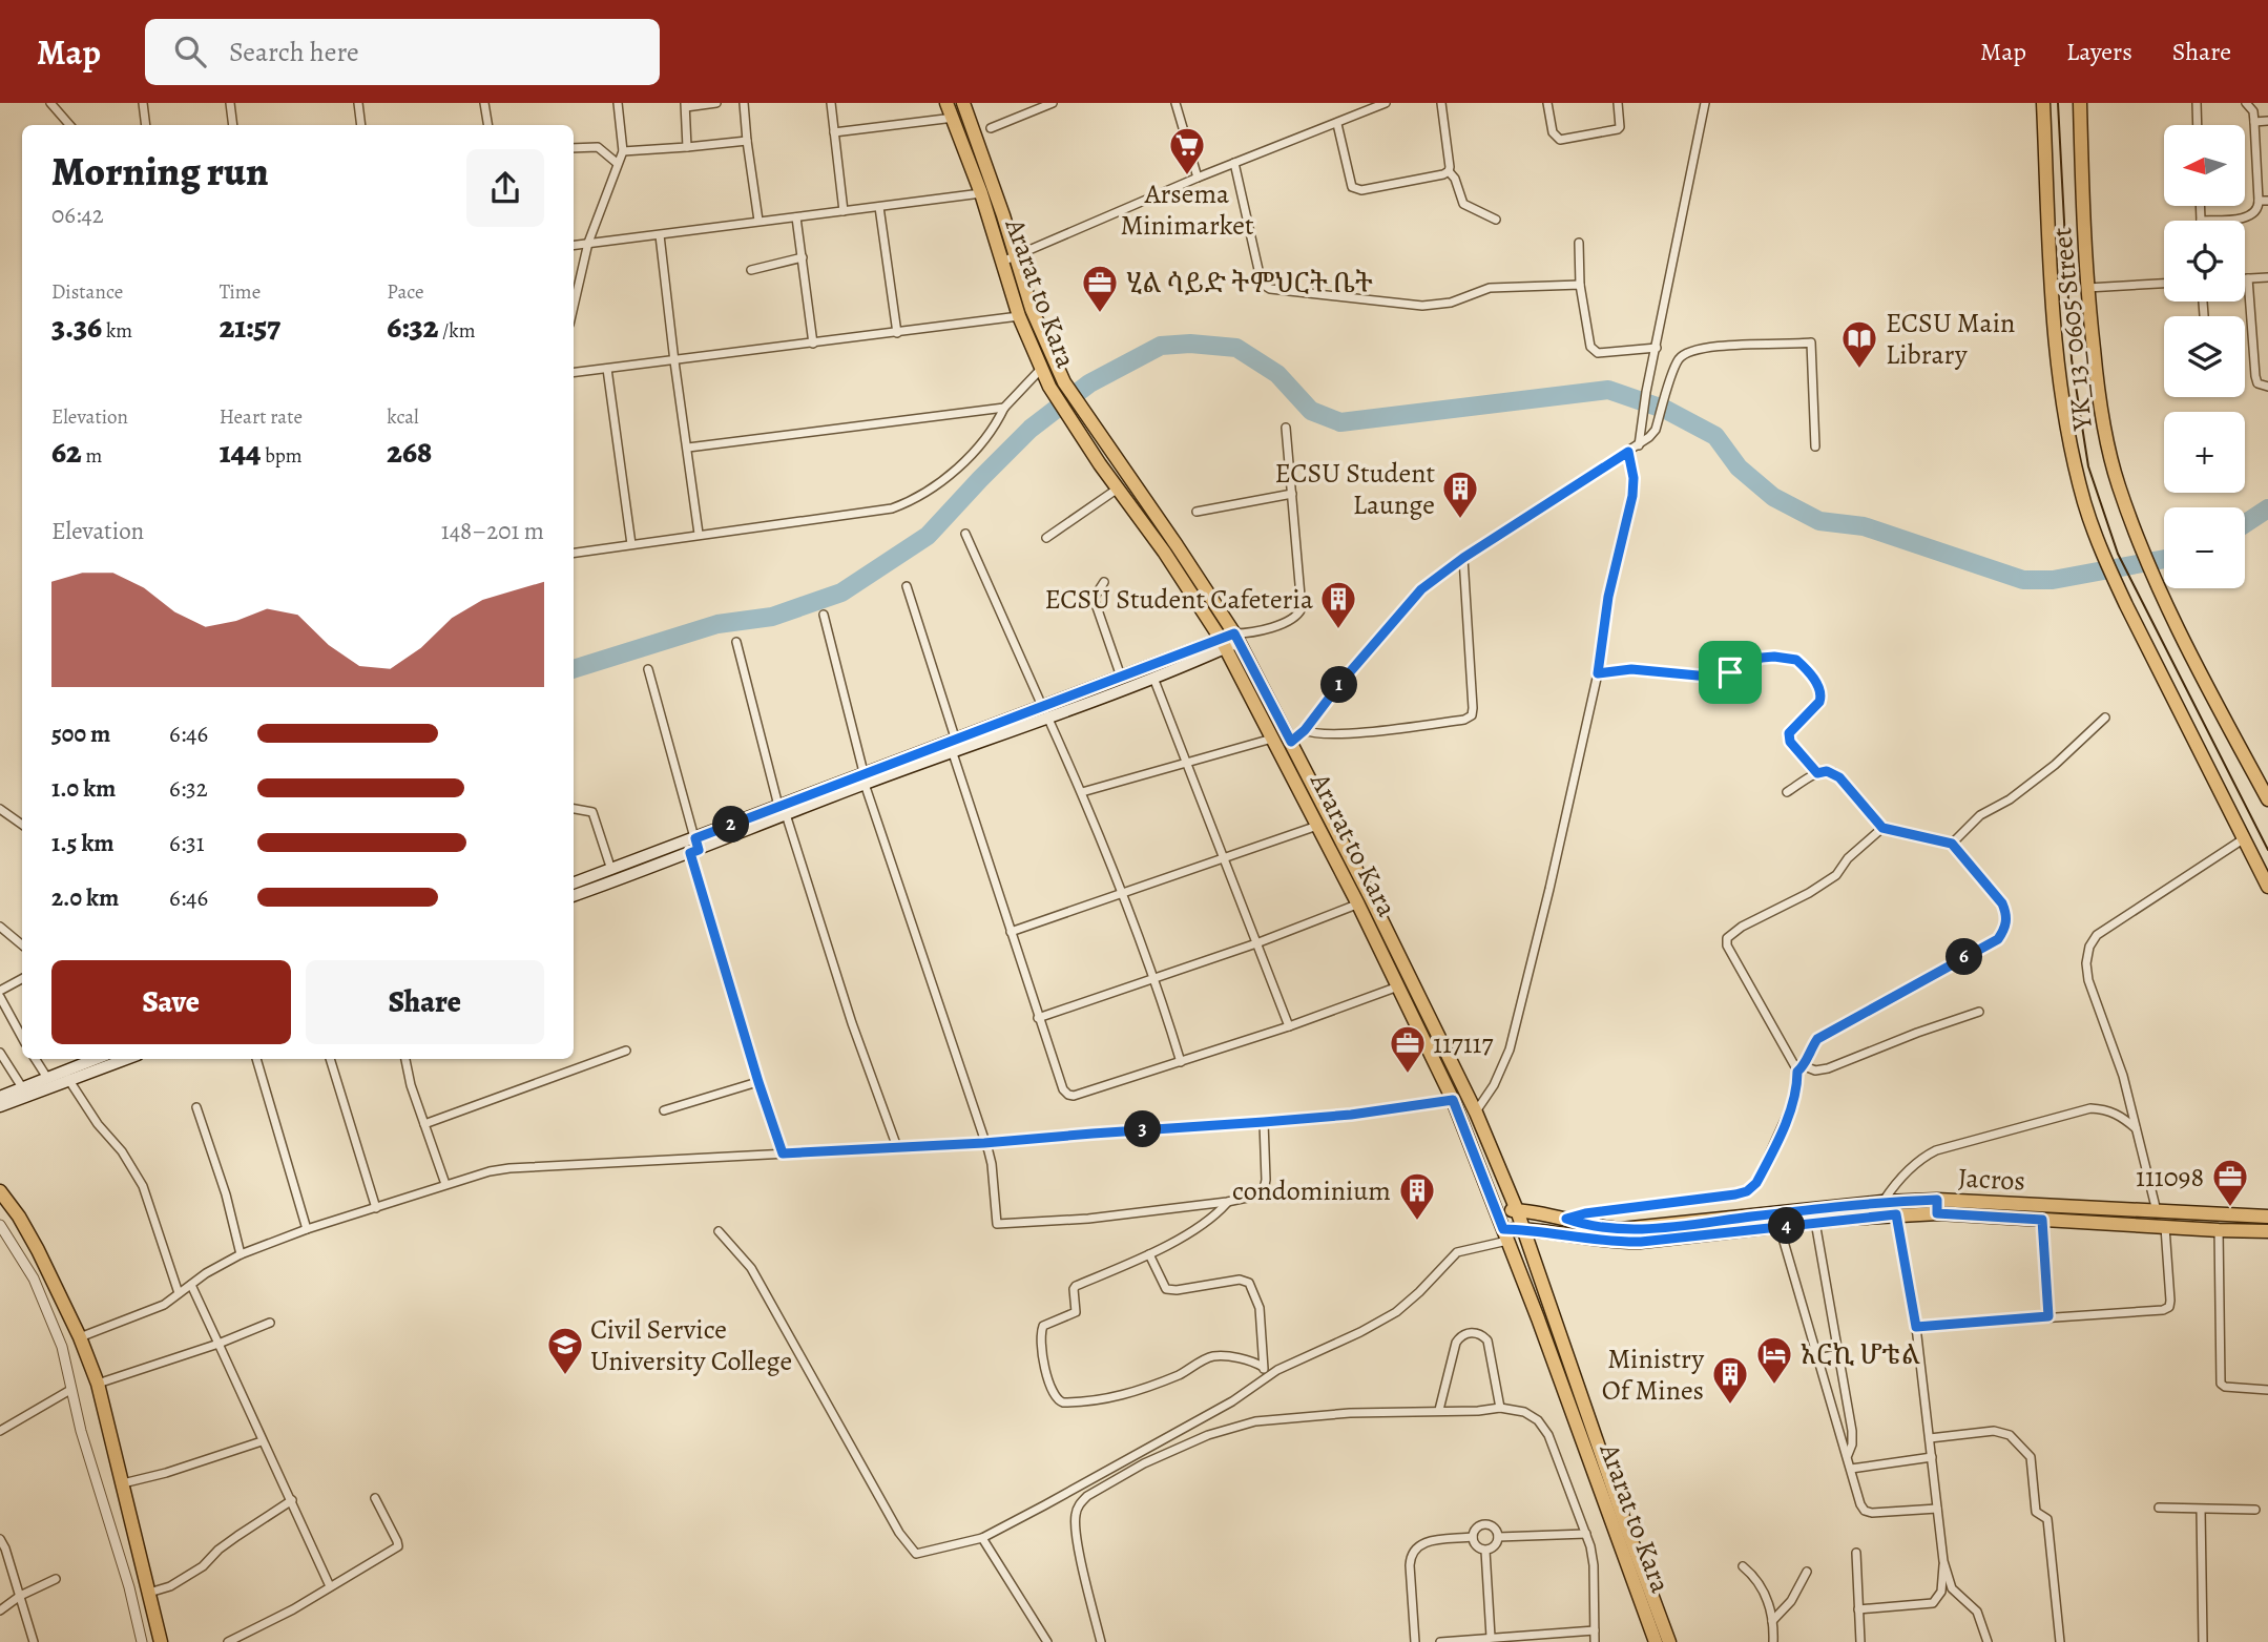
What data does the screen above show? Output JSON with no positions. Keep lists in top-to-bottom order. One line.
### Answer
{"streets":{"main road":["Ararat to Kara","YK_13_0605 Street","Jacros"]},"crossings":[["Ararat to Kara","Jacros"]],"places":{"supermarket":["Arsema Minimarket"],"office":["ሂል ሳይድ ትምህርት ቤት","117117","111098"],"library":["ECSU Main Library"],"building":["ECSU Student Launge","ECSU Student Cafeteria","condominium","Ministry Of Mines"],"school or university":["Civil Service University College"],"hotel":["አርኪ ሆቴል"]},"north":"left","page":{"header":"Map","search":"Search here","nav":["Map","Layers","Share"],"map_buttons":["+","−"],"heading":["Morning run","06:42"],"stats":[["Distance","3.36 km"],["Time","21:57"],["Pace","6:32 /km"],["Elevation","62 m"],["Heart rate","144 bpm"],["kcal","268"]],"chart":["Elevation","148–201 m"],"pins":["1","2","6","3","4"],"list":[{"name":"500 m","note":"6:46"},{"name":"1.0 km","note":"6:32"},{"name":"1.5 km","note":"6:31"},{"name":"2.0 km","note":"6:46"}],"buttons":["Save","Share"]}}
